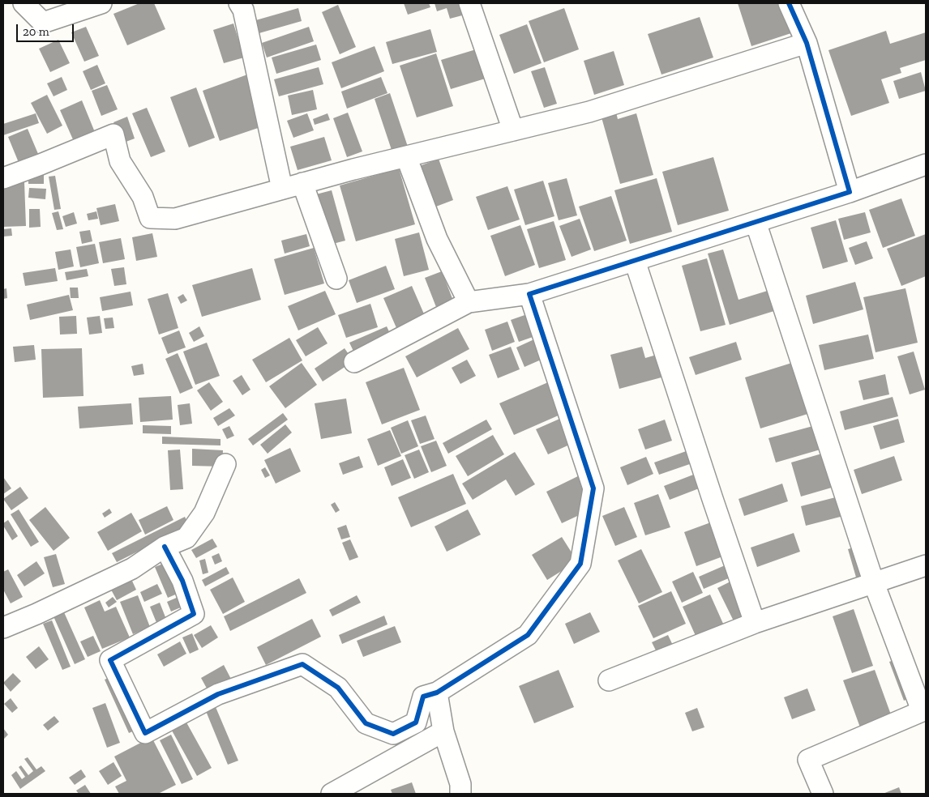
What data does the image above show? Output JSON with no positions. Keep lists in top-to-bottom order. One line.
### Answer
{"scale_bar":"20 m"}
